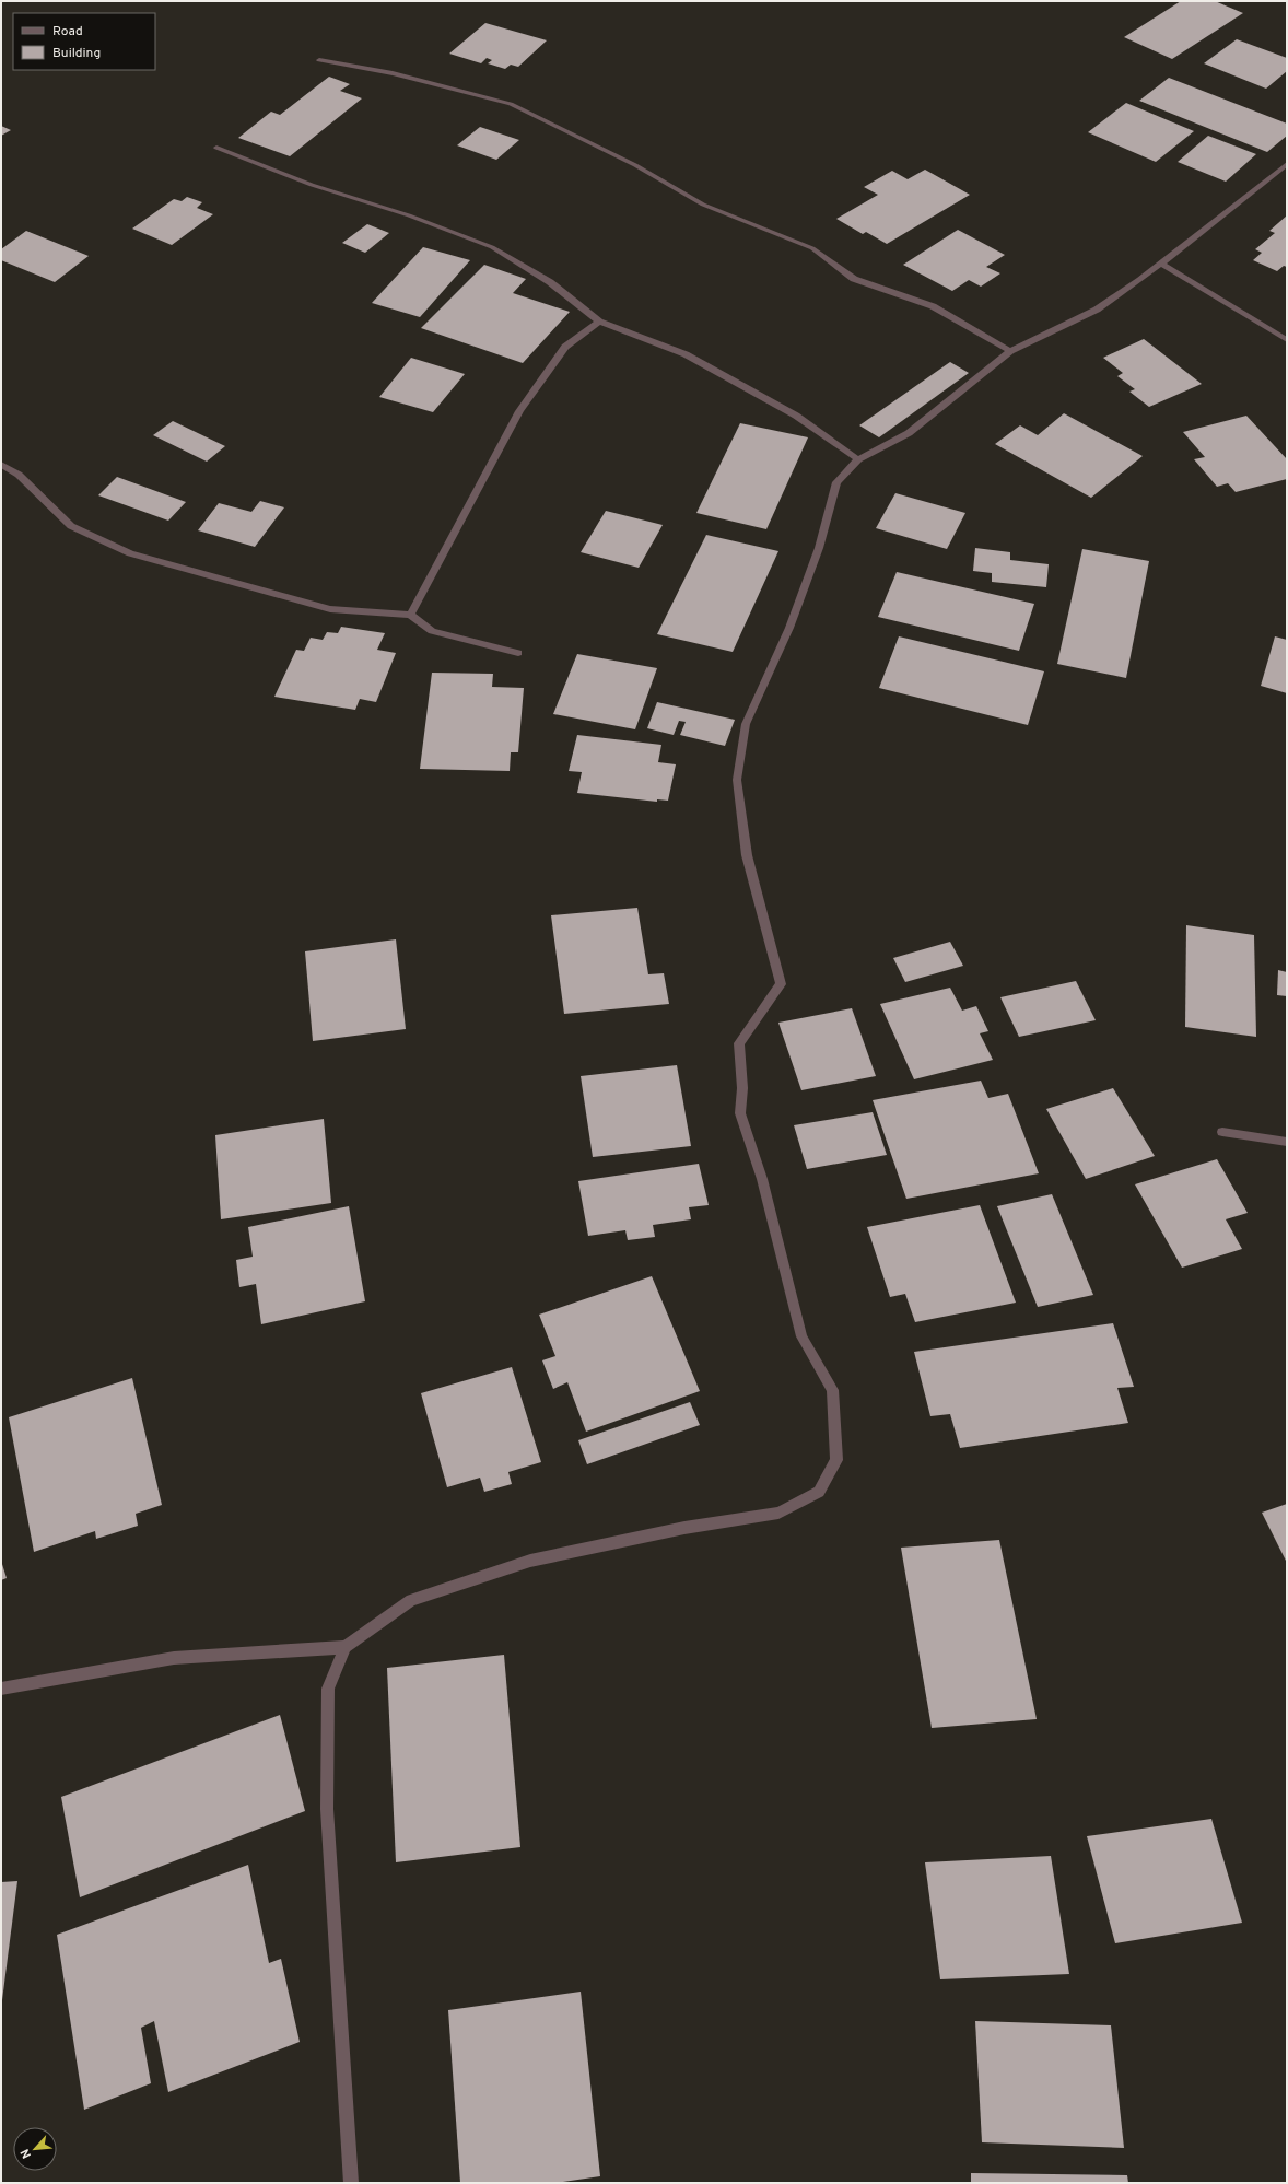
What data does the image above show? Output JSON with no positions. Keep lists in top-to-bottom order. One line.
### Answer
{"legend":["Road","Building"],"north":"bottom left"}
